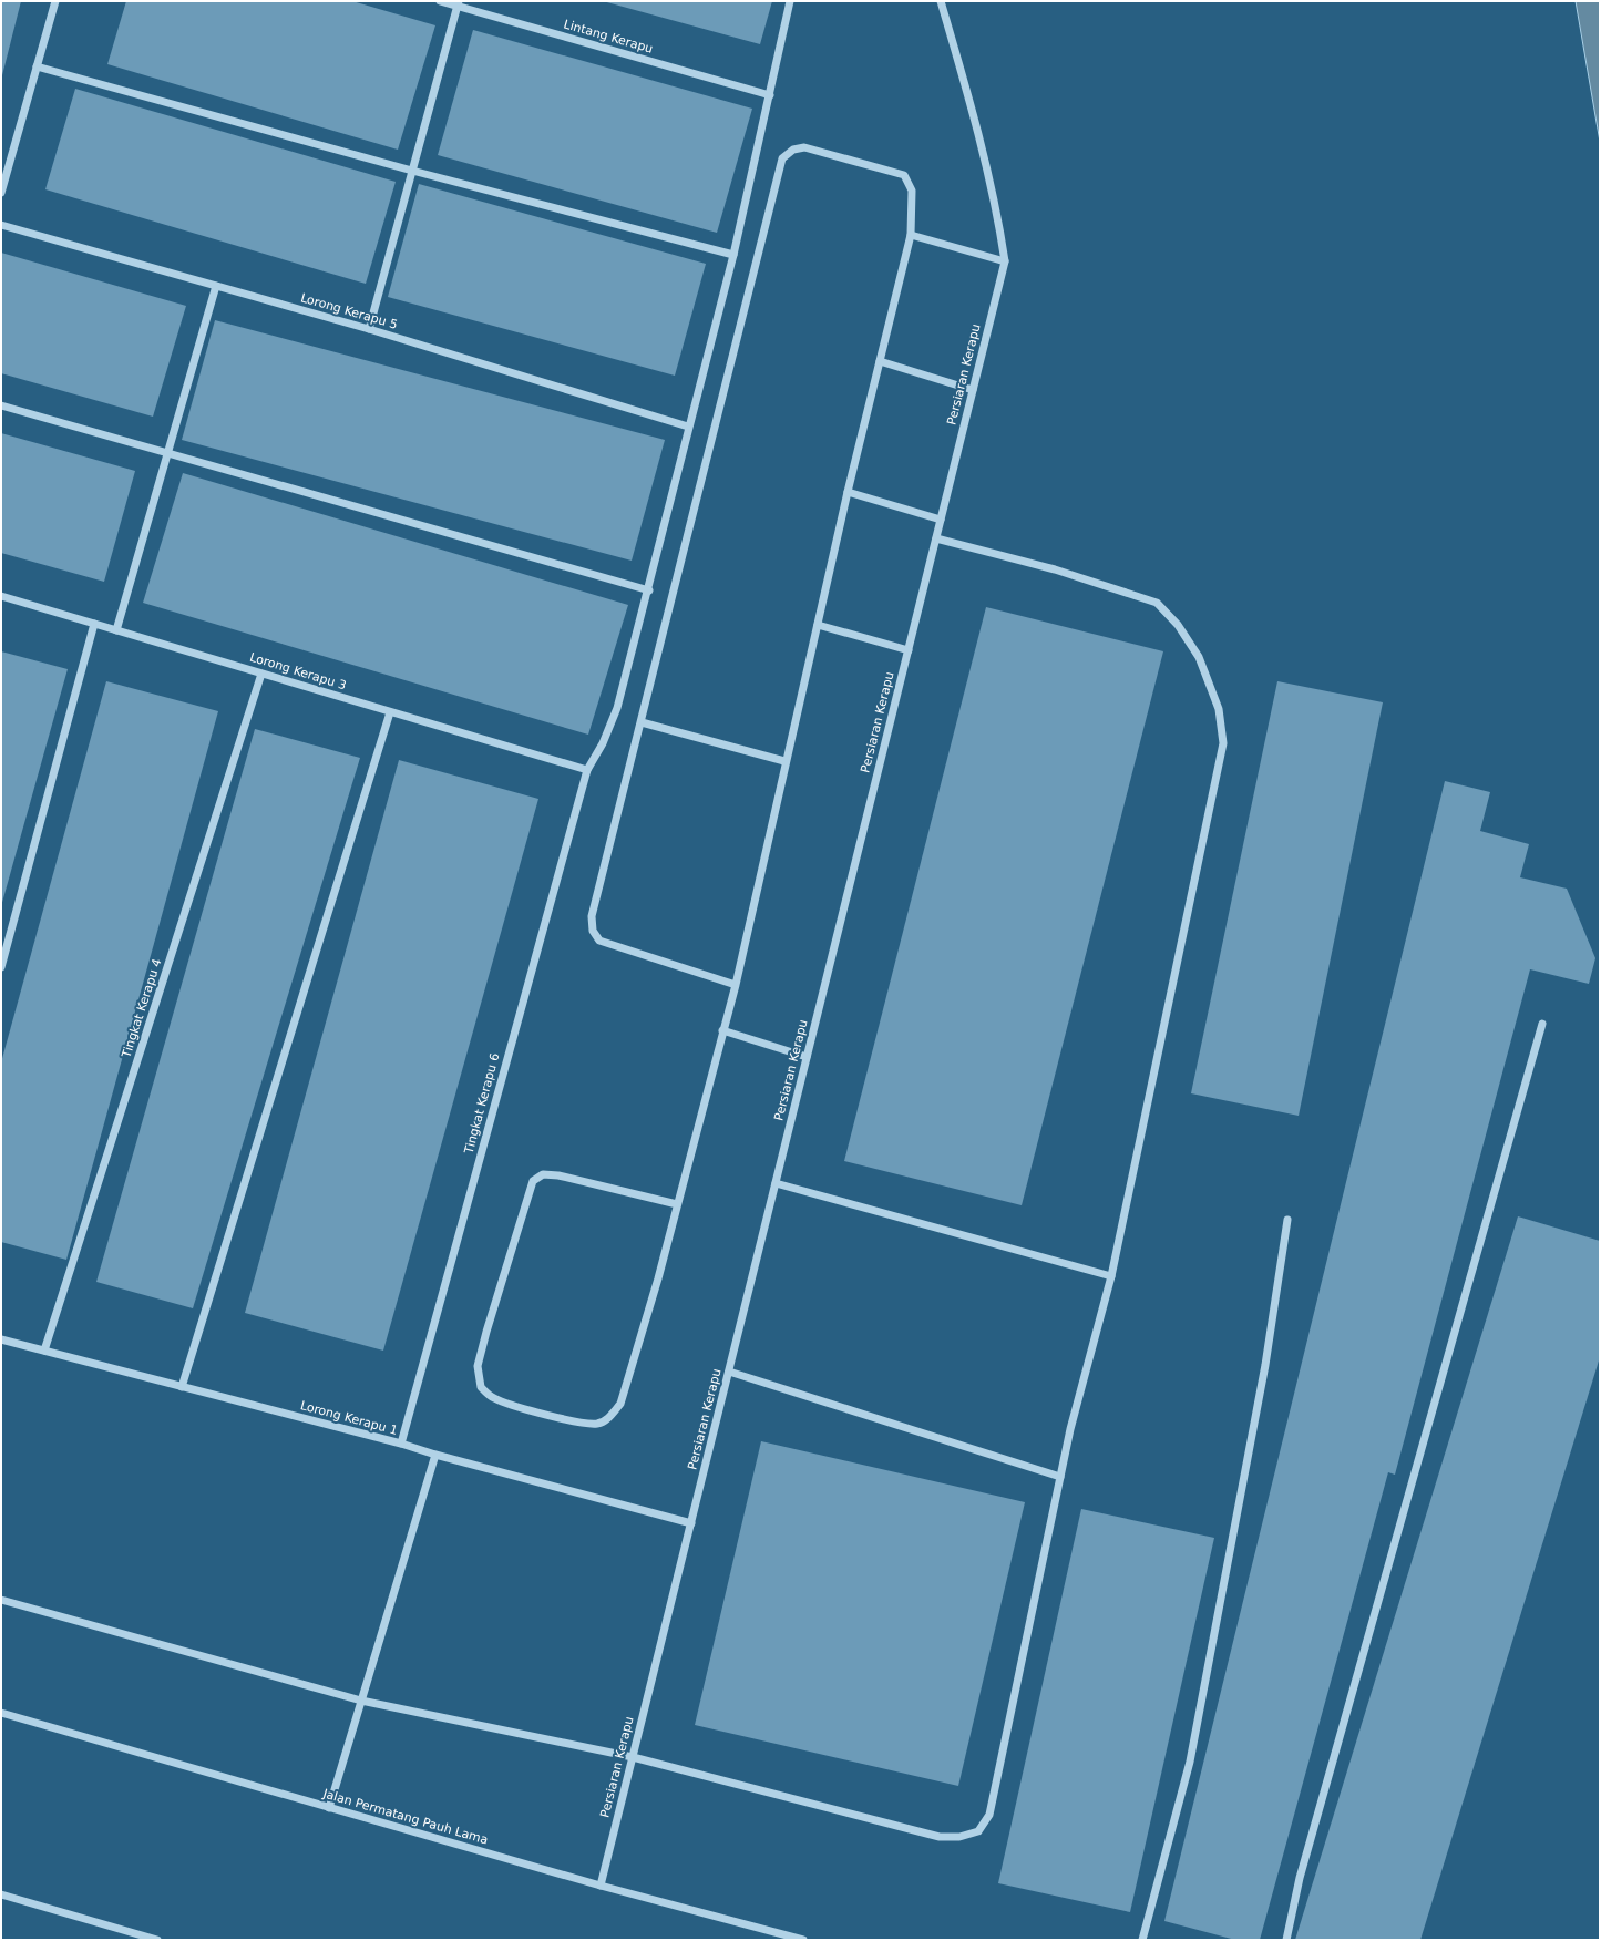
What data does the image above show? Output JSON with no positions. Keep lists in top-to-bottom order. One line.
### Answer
{"streets":{"street":["Lintang Kerapu","Lorong Kerapu 5","Persiaran Kerapu","Lorong Kerapu 3","Tingkat Kerapu 4","Tingkat Kerapu 6","Lorong Kerapu 1","Jalan Permatang Pauh Lama"]},"crossings":[["Lintang Kerapu","Tingkat Kerapu 6"],["Lorong Kerapu 5","Tingkat Kerapu 6"],["Persiaran Kerapu","Lorong Kerapu 1"],["Persiaran Kerapu","Jalan Permatang Pauh Lama"],["Lorong Kerapu 3","Tingkat Kerapu 4"],["Lorong Kerapu 3","Tingkat Kerapu 6"],["Tingkat Kerapu 4","Lorong Kerapu 1"],["Tingkat Kerapu 6","Lorong Kerapu 1"]]}
